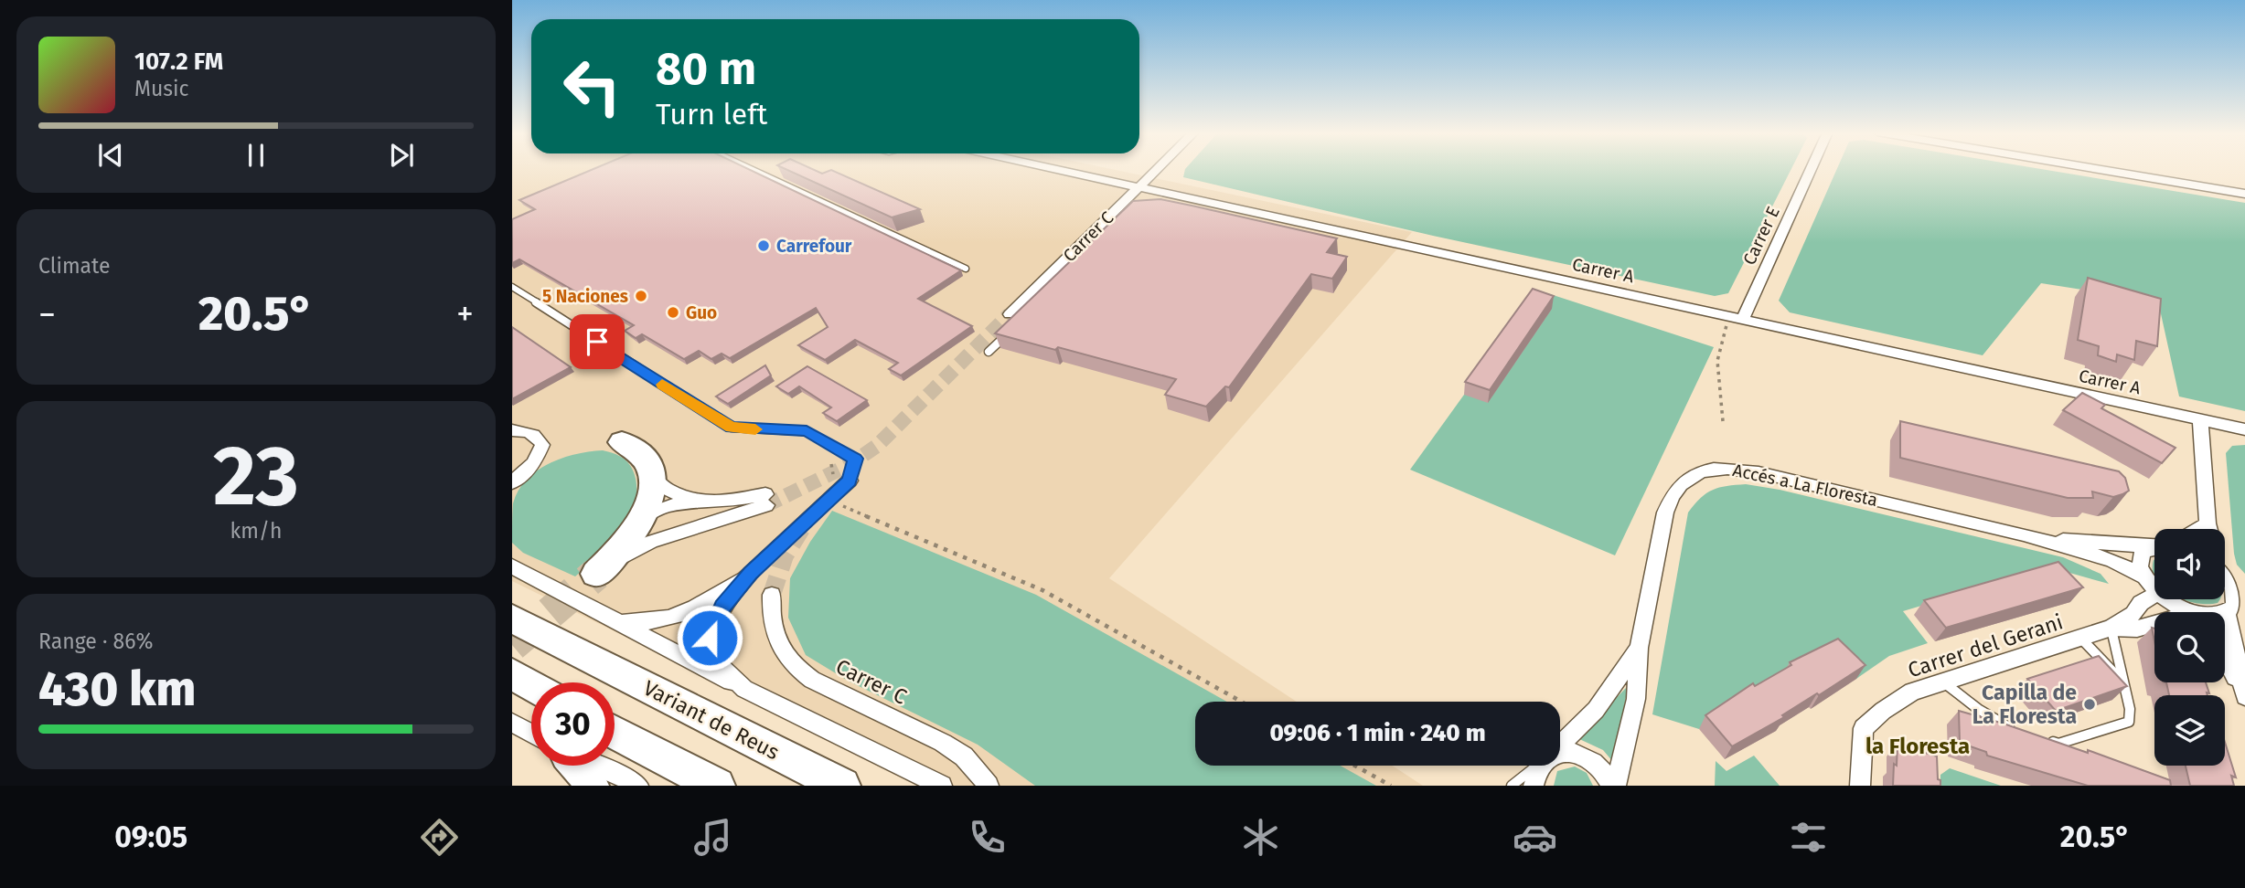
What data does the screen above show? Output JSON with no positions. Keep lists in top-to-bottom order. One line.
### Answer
{"streets":{"highway":["Variant de Reus"],"street":["Carrer E","Carrer C","Carrer A","Accés a La Floresta","Carrer del Gerani"]},"crossings":[["Carrer E","Carrer A"],["Carrer C","Carrer A"]],"districts":["la Floresta"],"places":["Carrefour","5 Naciones","Guo","Capilla de La Floresta"],"page":{"turn":["80 m","Turn left"],"song":["107.2 FM","Music"],"tile":["Climate",["23","km/h"],["Range · 86%","430 km"]],"heat":["−","20.5°","+"],"limit":"30","trip":"09:06 · 1 min · 240 m","tabs":["09:05","20.5°"]}}
